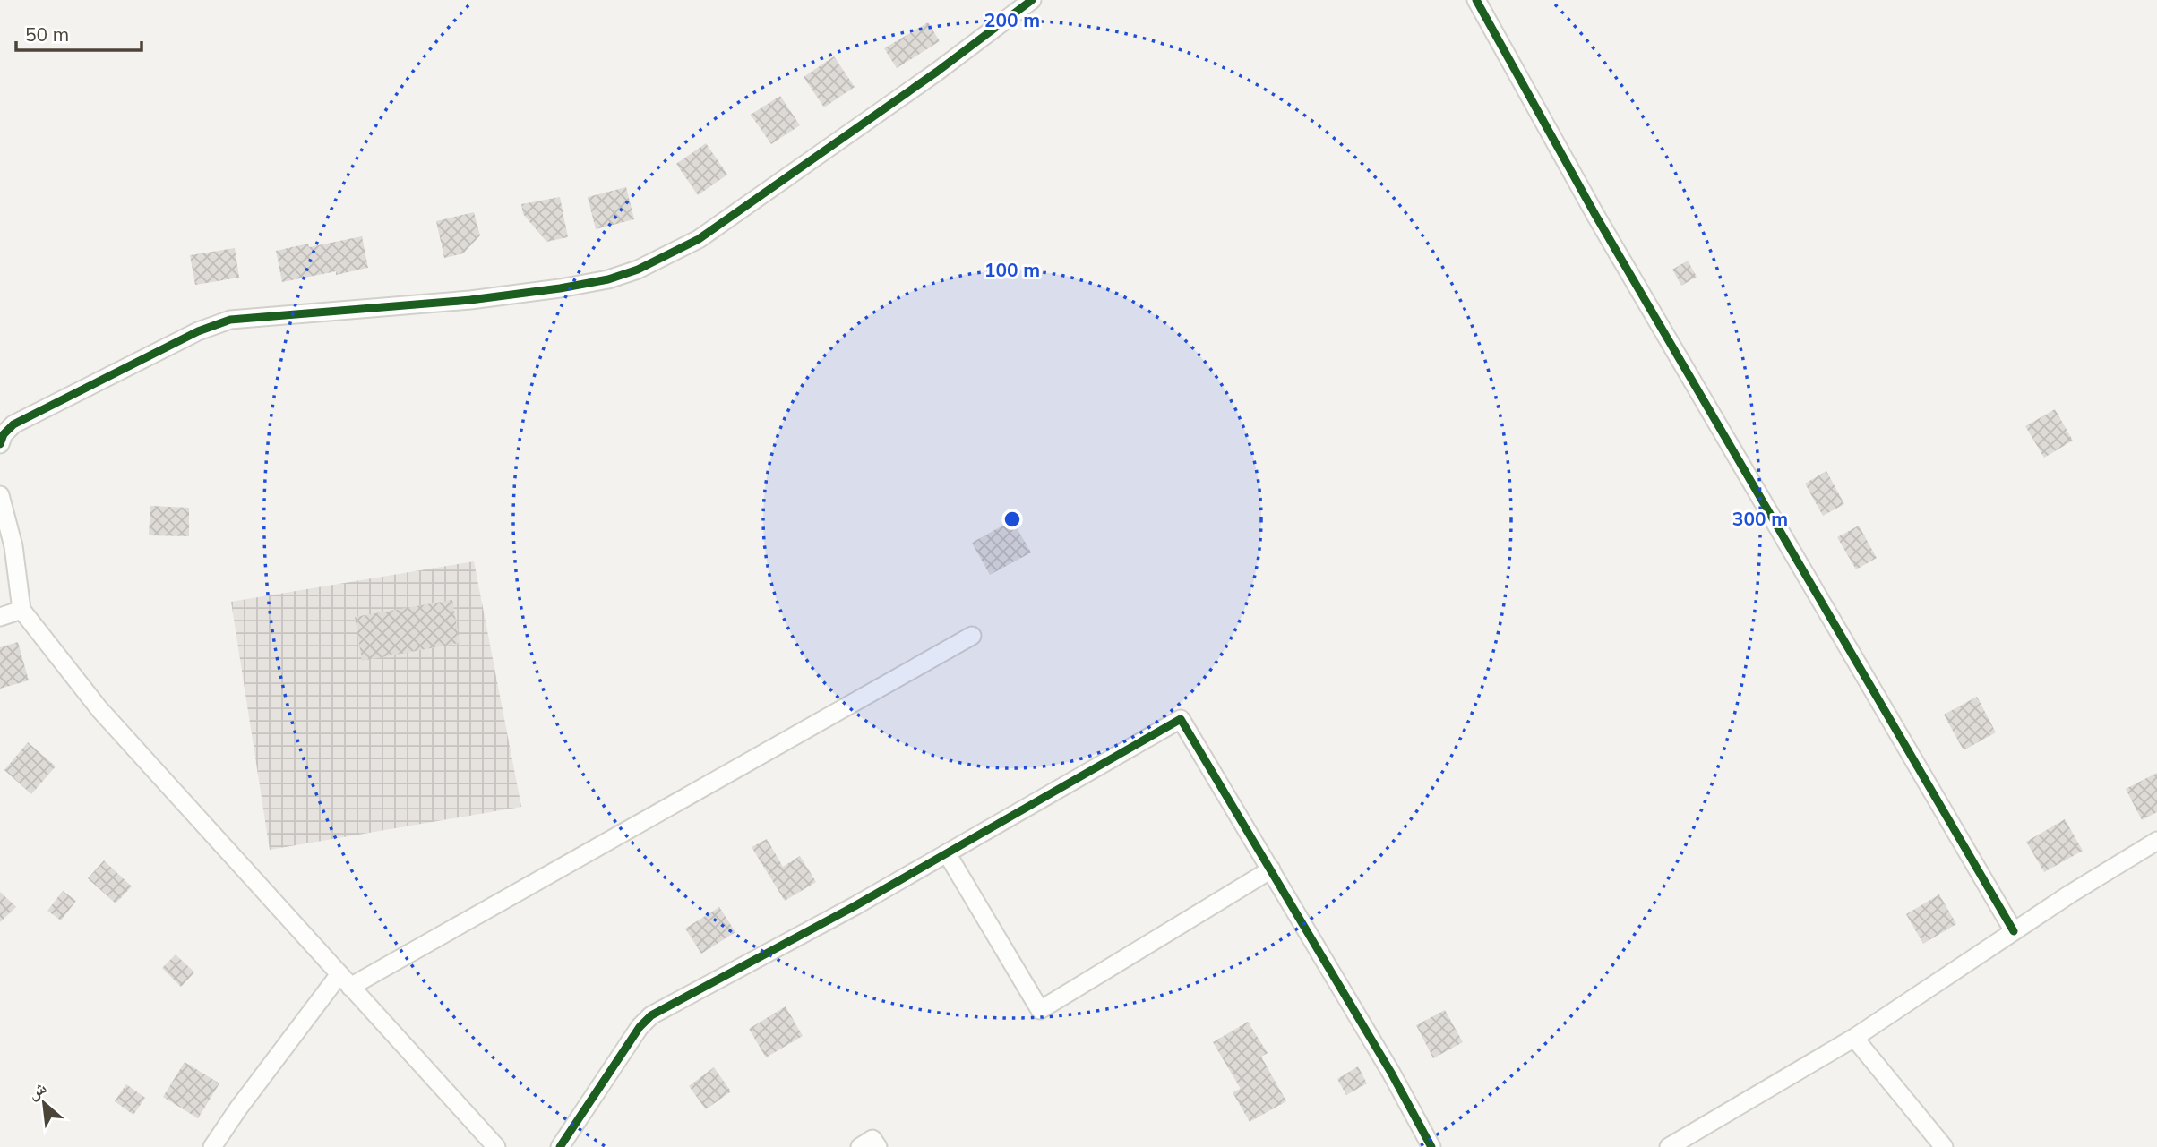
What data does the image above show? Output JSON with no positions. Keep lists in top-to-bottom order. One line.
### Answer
{"scale_bar":"50 m","north":"top left","rings":["200 m","100 m","300 m"]}
